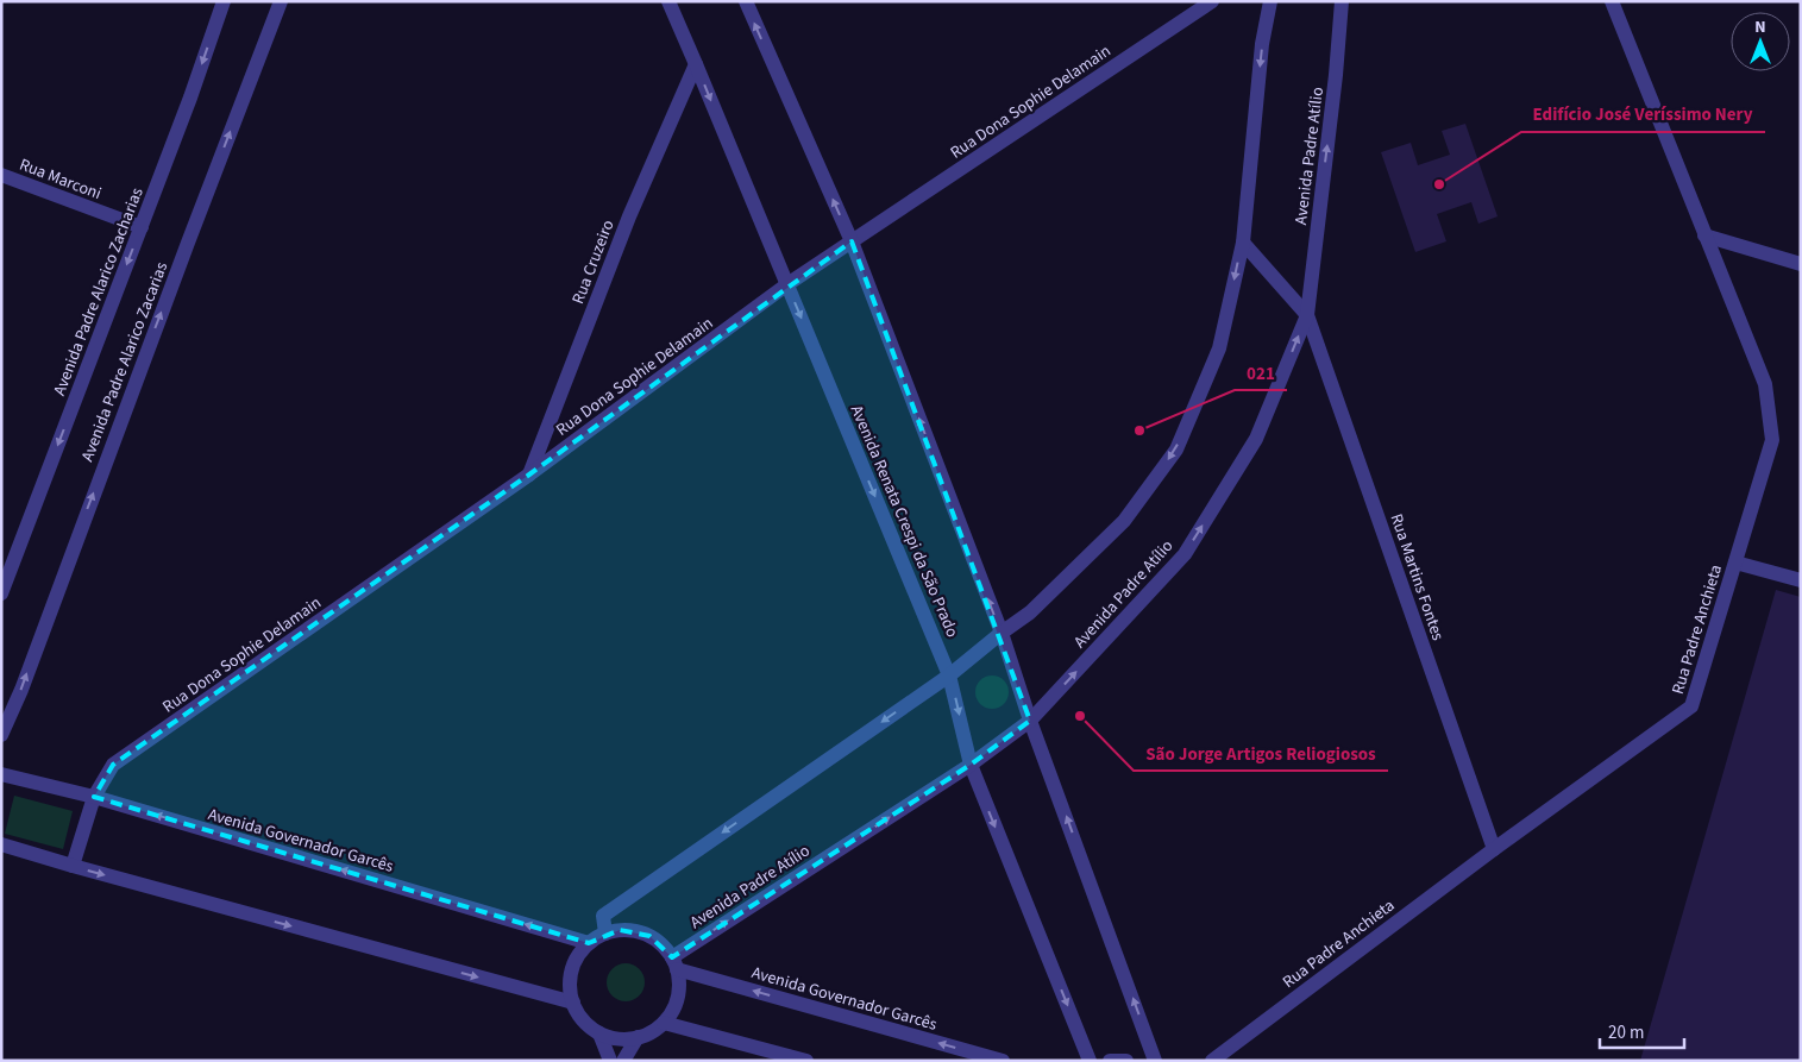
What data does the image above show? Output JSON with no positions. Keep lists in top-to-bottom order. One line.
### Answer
{"streets":{"street":["Rua Dona Sophie Delamain","Avenida Padre Atílio","Rua Marconi","Rua Cruzeiro","Avenida Padre Alarico Zacharias","Avenida Padre Alarico Zacarias","Avenida Renata Crespi da São Prado","Rua Martins Fontes","Rua Padre Anchieta","Avenida Governador Garcês"]},"crossings":[["Rua Dona Sophie Delamain","Rua Cruzeiro"],["Rua Dona Sophie Delamain","Avenida Renata Crespi da São Prado"],["Rua Dona Sophie Delamain","Avenida Governador Garcês"],["Avenida Padre Atílio","Avenida Renata Crespi da São Prado"],["Avenida Padre Atílio","Rua Martins Fontes"],["Avenida Padre Atílio","Avenida Governador Garcês"],["Rua Marconi","Avenida Padre Alarico Zacharias"],["Rua Cruzeiro","Avenida Renata Crespi da São Prado"],["Rua Martins Fontes","Rua Padre Anchieta"]],"one_way":["Avenida Padre Alarico Zacharias","Avenida Padre Alarico Zacarias"],"places":["Edifício José Veríssimo Nery","021","São Jorge Artigos Reliogiosos"],"scale_bar":"20 m","north":"top"}
